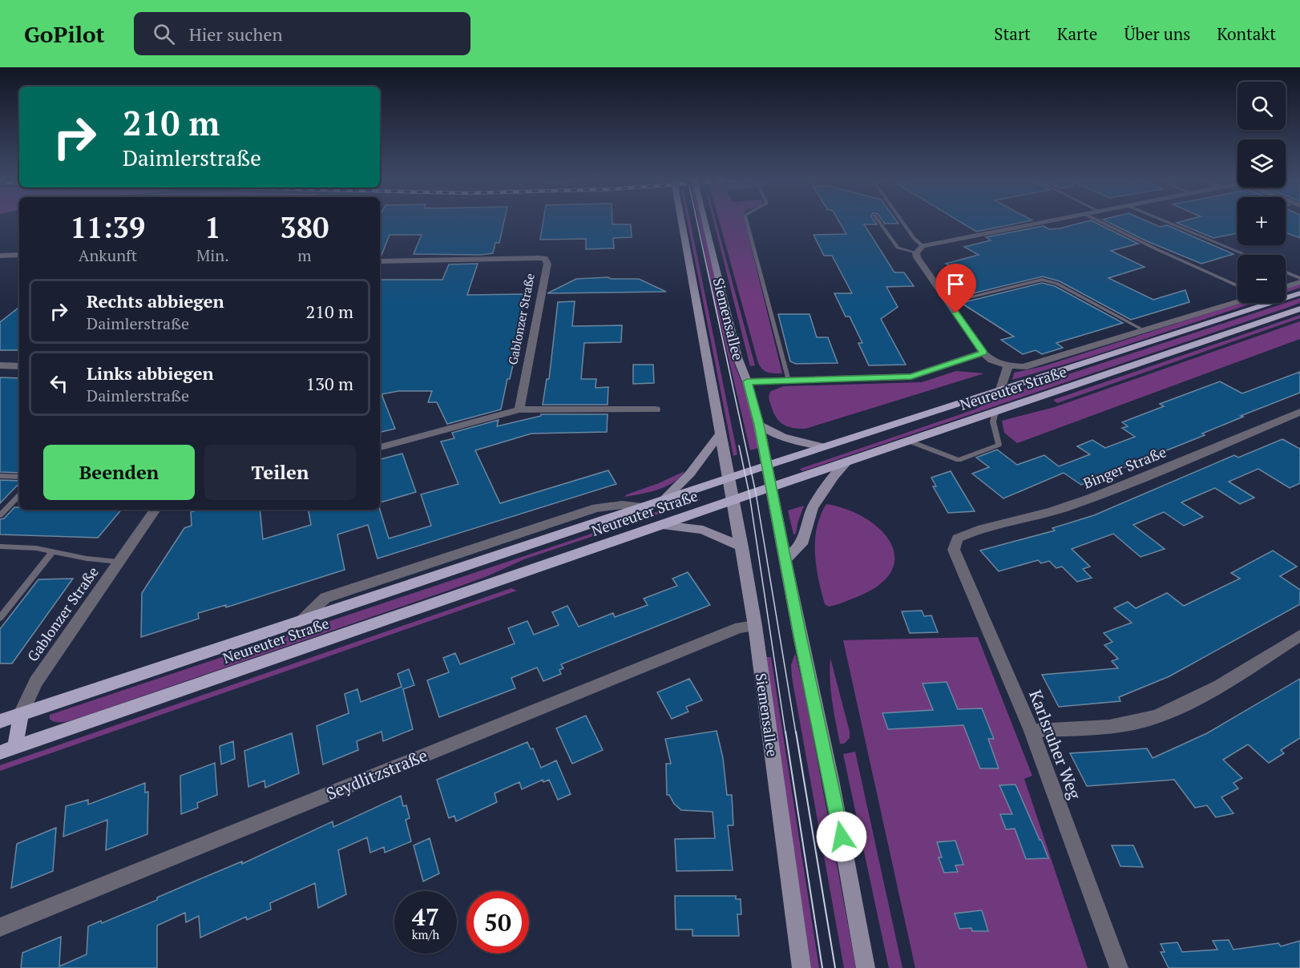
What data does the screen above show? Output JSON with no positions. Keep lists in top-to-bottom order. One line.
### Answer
{"streets":{"main road":["Gablonzer Straße","Siemensallee","Neureuter Straße"],"street":["Binger Straße","Karlsruher Weg","Seydlitzstraße"]},"crossings":[["Gablonzer Straße","Neureuter Straße"],["Siemensallee","Neureuter Straße"],["Siemensallee","Seydlitzstraße"],["Binger Straße","Karlsruher Weg"]],"page":{"header":"GoPilot","search":"Hier suchen","nav":["Start","Karte","Über uns","Kontakt"],"map_buttons":["+","−"],"turn":["210 m","Daimlerstraße"],"eta":["11:39","Ankunft","1","Min.","380","m"],"list":[{"name":"Rechts abbiegen","note":"Daimlerstraße","value":"210 m"},{"name":"Links abbiegen","note":"Daimlerstraße","value":"130 m"}],"buttons":["Beenden","Teilen"],"speed":"47 km/h","limit":"50"}}
